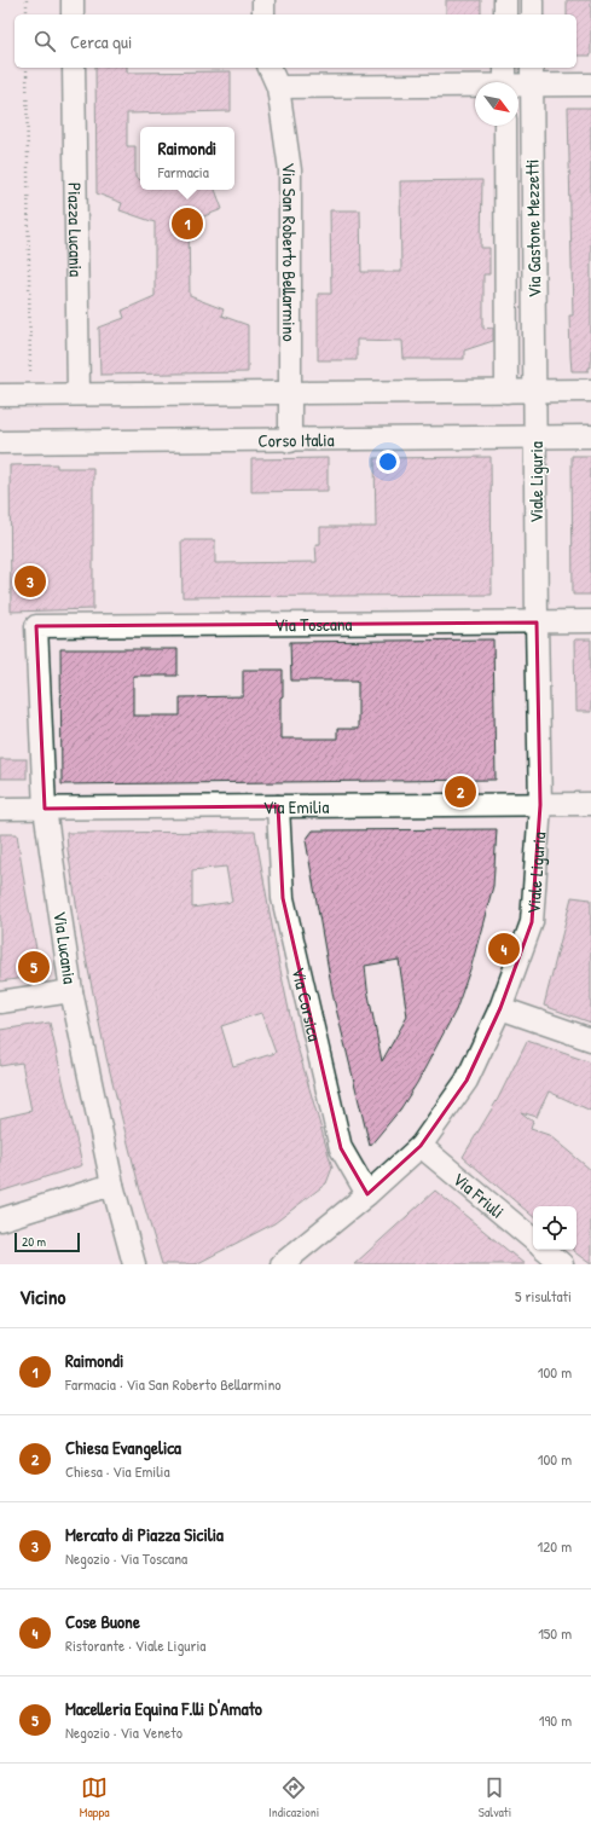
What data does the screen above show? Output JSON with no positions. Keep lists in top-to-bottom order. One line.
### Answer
{"streets":{"street":["Via Gastone Mezzetti","Piazza Lucania","Via San Roberto Bellarmino","Corso Italia","Viale Liguria","Via Toscana","Via Emilia","Via Lucania","Via Corsica","Via Friuli"]},"crossings":[["Via Gastone Mezzetti","Viale Liguria"],["Via San Roberto Bellarmino","Corso Italia"],["Corso Italia","Viale Liguria"],["Viale Liguria","Via Toscana"],["Viale Liguria","Via Emilia"],["Viale Liguria","Via Corsica"],["Viale Liguria","Via Friuli"],["Via Toscana","Via Lucania"],["Via Emilia","Via Lucania"],["Via Emilia","Via Corsica"]],"scale_bar":"20 m","north":"bottom right","page":{"search":"Cerca qui","popup":["Raimondi","Farmacia"],"pins":["1","3","2","4","5"],"scale":"20 m","heading":["Vicino","5 risultati"],"list":[{"mark":"1","name":"Raimondi","note":"Farmacia · Via San Roberto Bellarmino","value":"100 m"},{"mark":"2","name":"Chiesa Evangelica","note":"Chiesa · Via Emilia","value":"100 m"},{"mark":"3","name":"Mercato di Piazza Sicilia","note":"Negozio · Via Toscana","value":"120 m"},{"mark":"4","name":"Cose Buone","note":"Ristorante · Viale Liguria","value":"150 m"},{"mark":"5","name":"Macelleria Equina F.lli D'Amato","note":"Negozio · Via Veneto","value":"190 m"}],"nav":["Mappa","Indicazioni","Salvati"]}}
